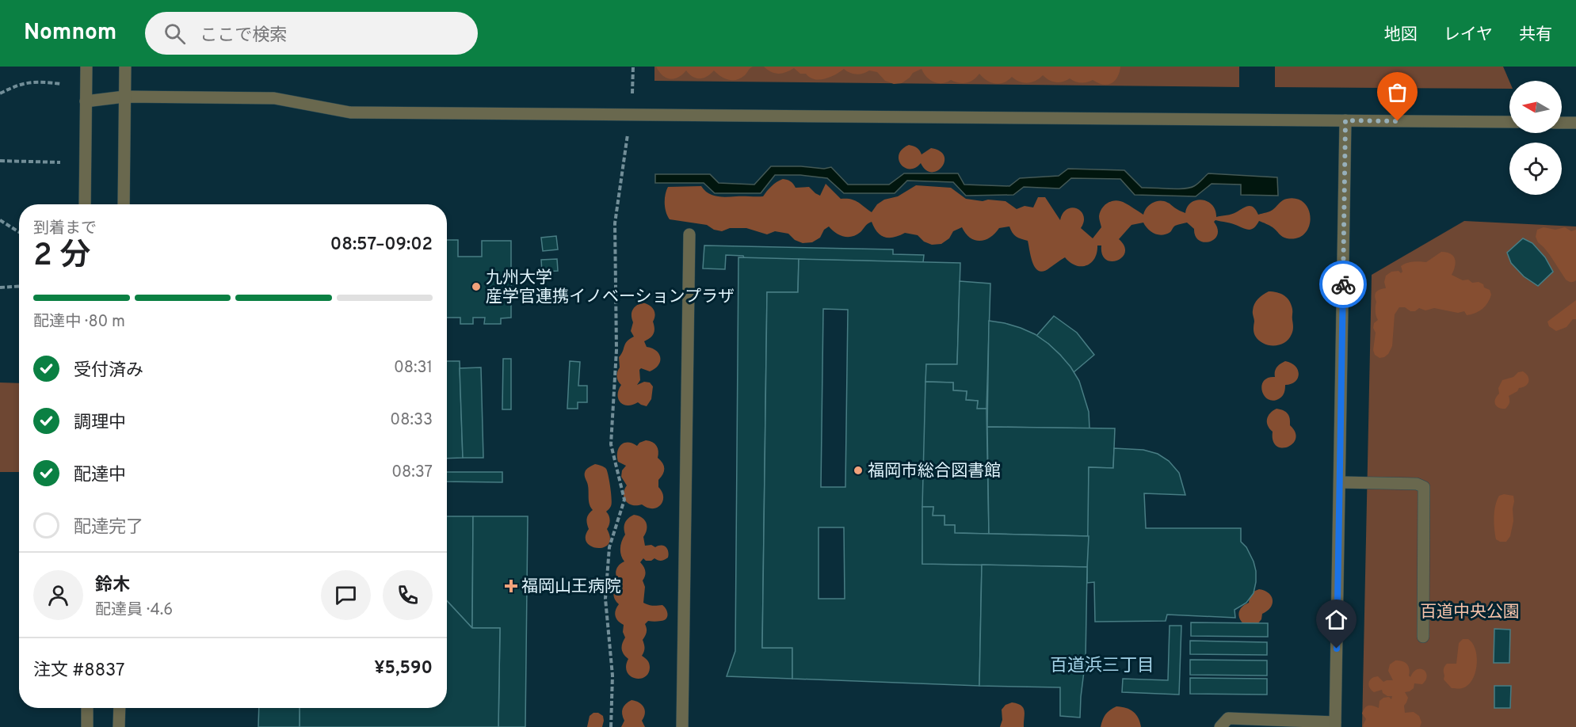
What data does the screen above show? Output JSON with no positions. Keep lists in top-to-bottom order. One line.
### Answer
{"districts":["百道浜三丁目"],"parks":["百道中央公園"],"places":{"other":["九州大学 産学官連携イノベーションプラザ","福岡市総合図書館"],"health":["福岡山王病院"]},"north":"left","page":{"header":"Nomnom","search":"ここで検索","nav":["地図","レイヤ","共有"],"heading":["2 分","到着まで","08:57–09:02"],"panel":["鈴木","配達員 · 4.6","注文 #8837","¥5,590"],"bar":"配達中 · 80 m","list":[["受付済み","08:31"],["調理中","08:33"],["配達中","08:37"],"配達完了"]}}
